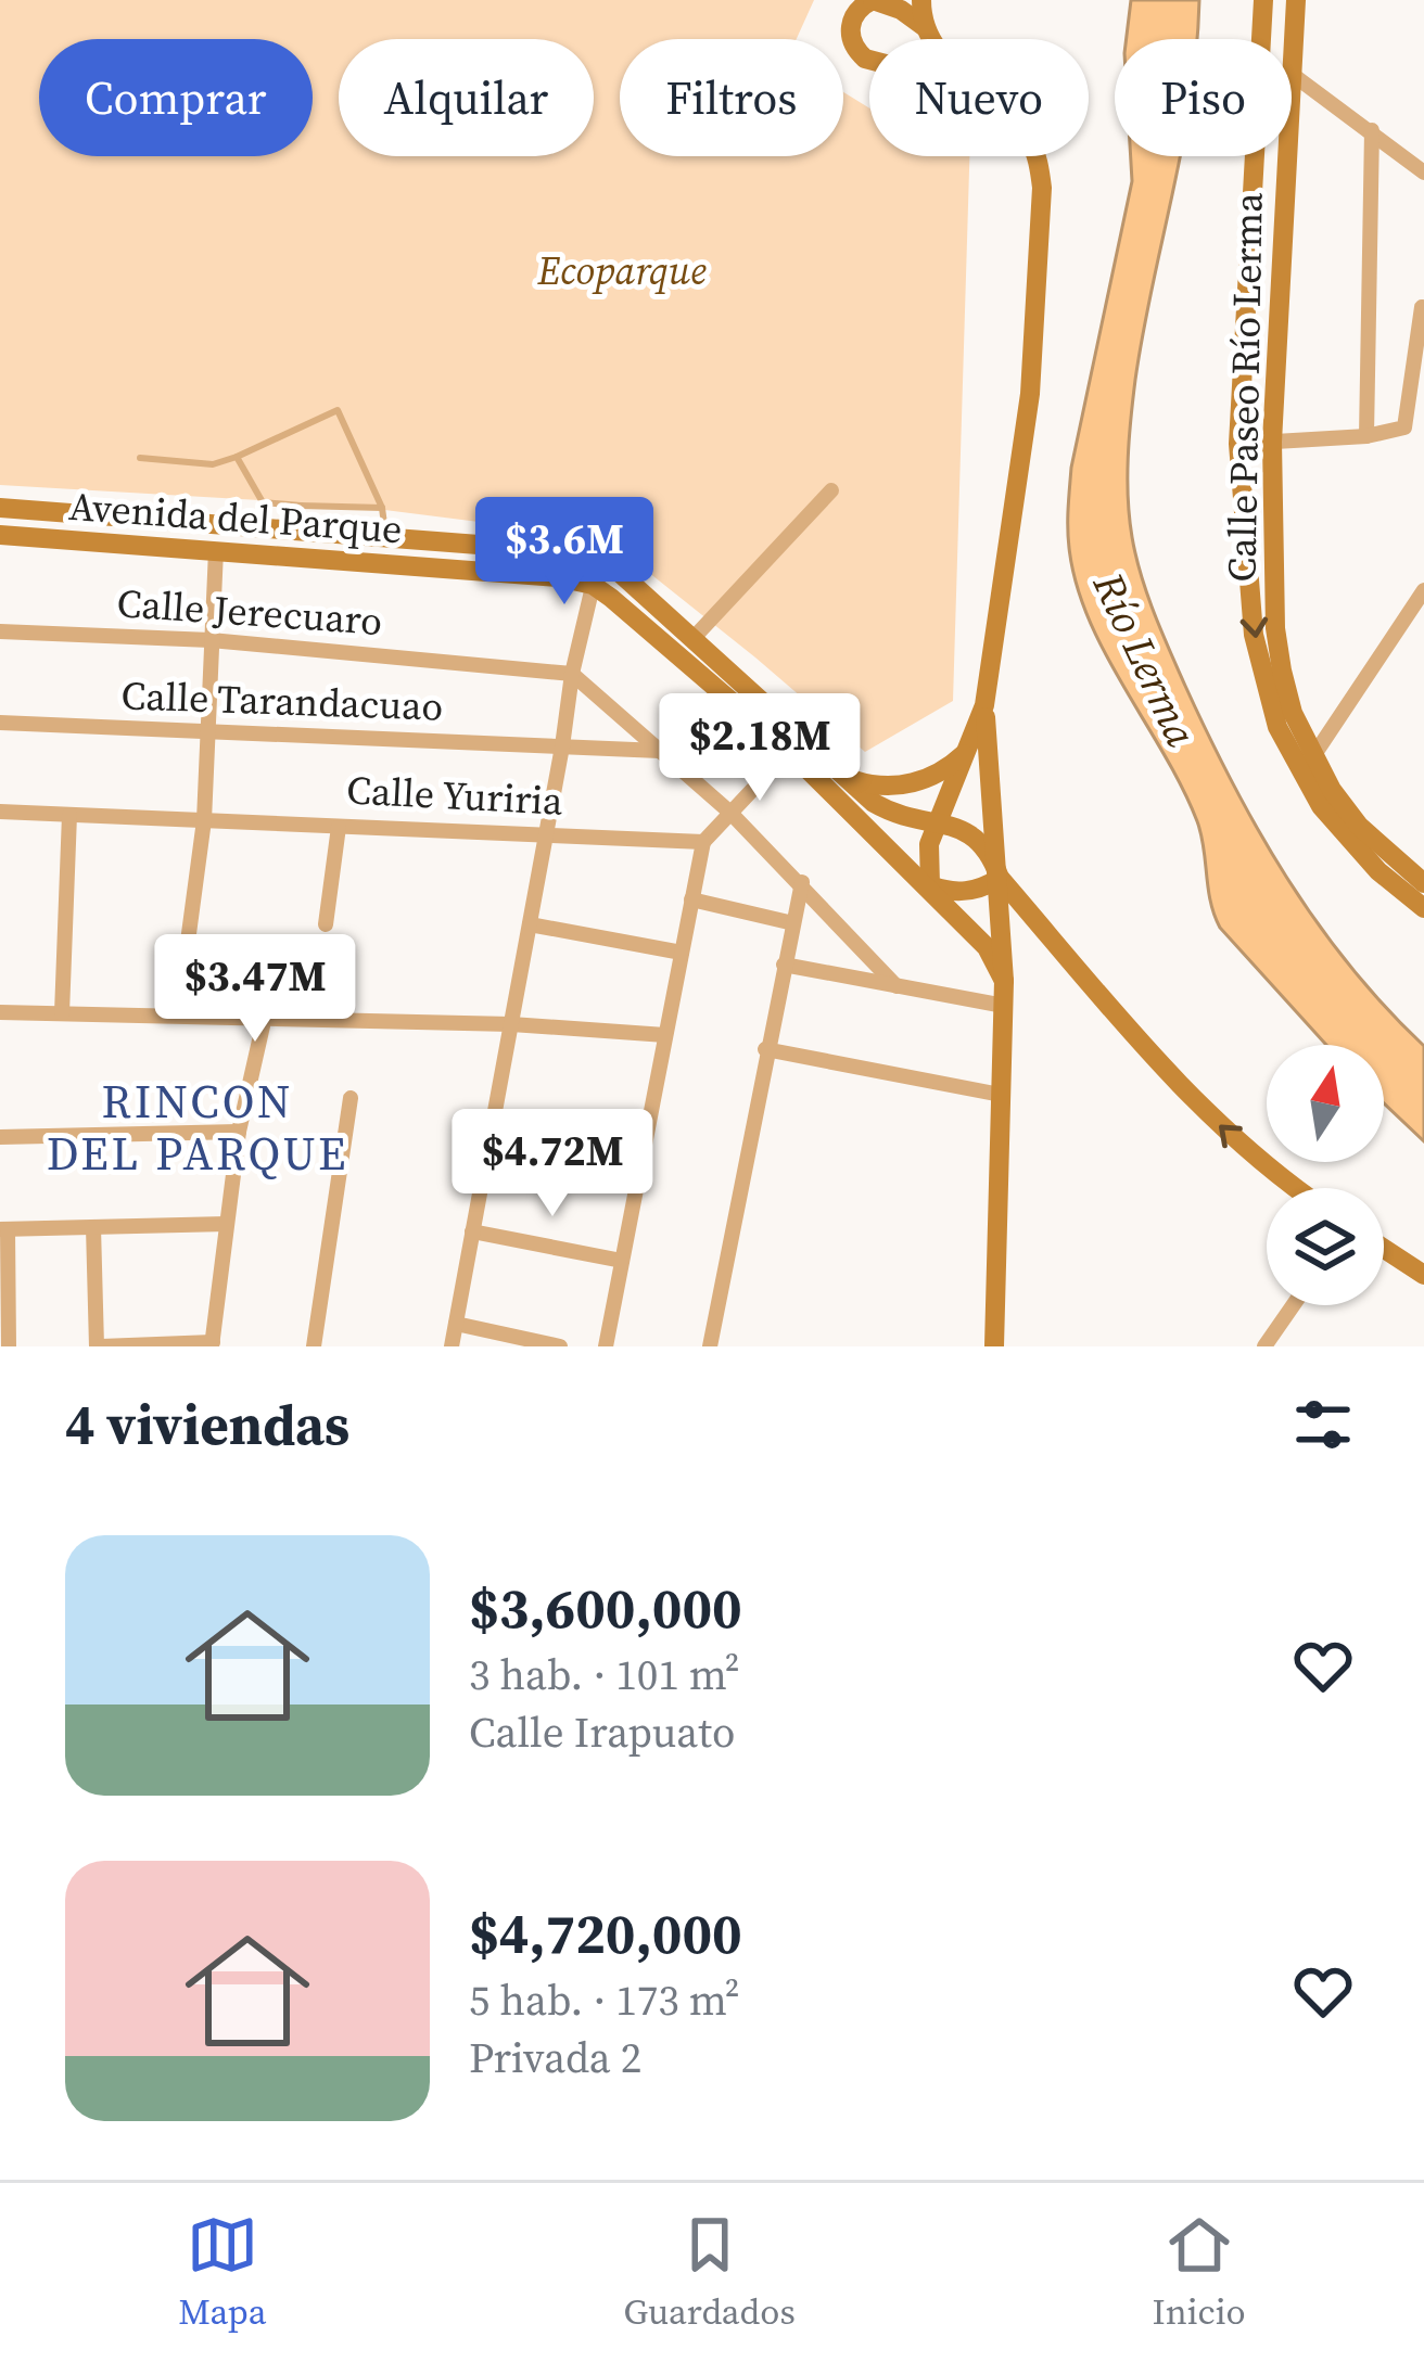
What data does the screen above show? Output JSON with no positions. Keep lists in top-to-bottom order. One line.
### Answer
{"streets":{"street":["Calle Paseo Río Lerma","Avenida del Parque","Calle Jerecuaro","Calle Tarandacuao","Calle Yuriria"]},"districts":["RINCON DEL PARQUE"],"water":["Río Lerma"],"parks":["Ecoparque"],"north":"top","page":{"chip":["Comprar","Alquilar","Filtros","Nuevo","Piso"],"price":["$3.6M","$2.18M","$3.47M","$4.72M"],"heading":"4 viviendas","list":[{"name":"$3,600,000","note":"3 hab. · 101 m² · Calle Irapuato"},{"name":"$4,720,000","note":"5 hab. · 173 m² · Privada 2"}],"tabs":["Mapa","Guardados","Inicio"]}}
